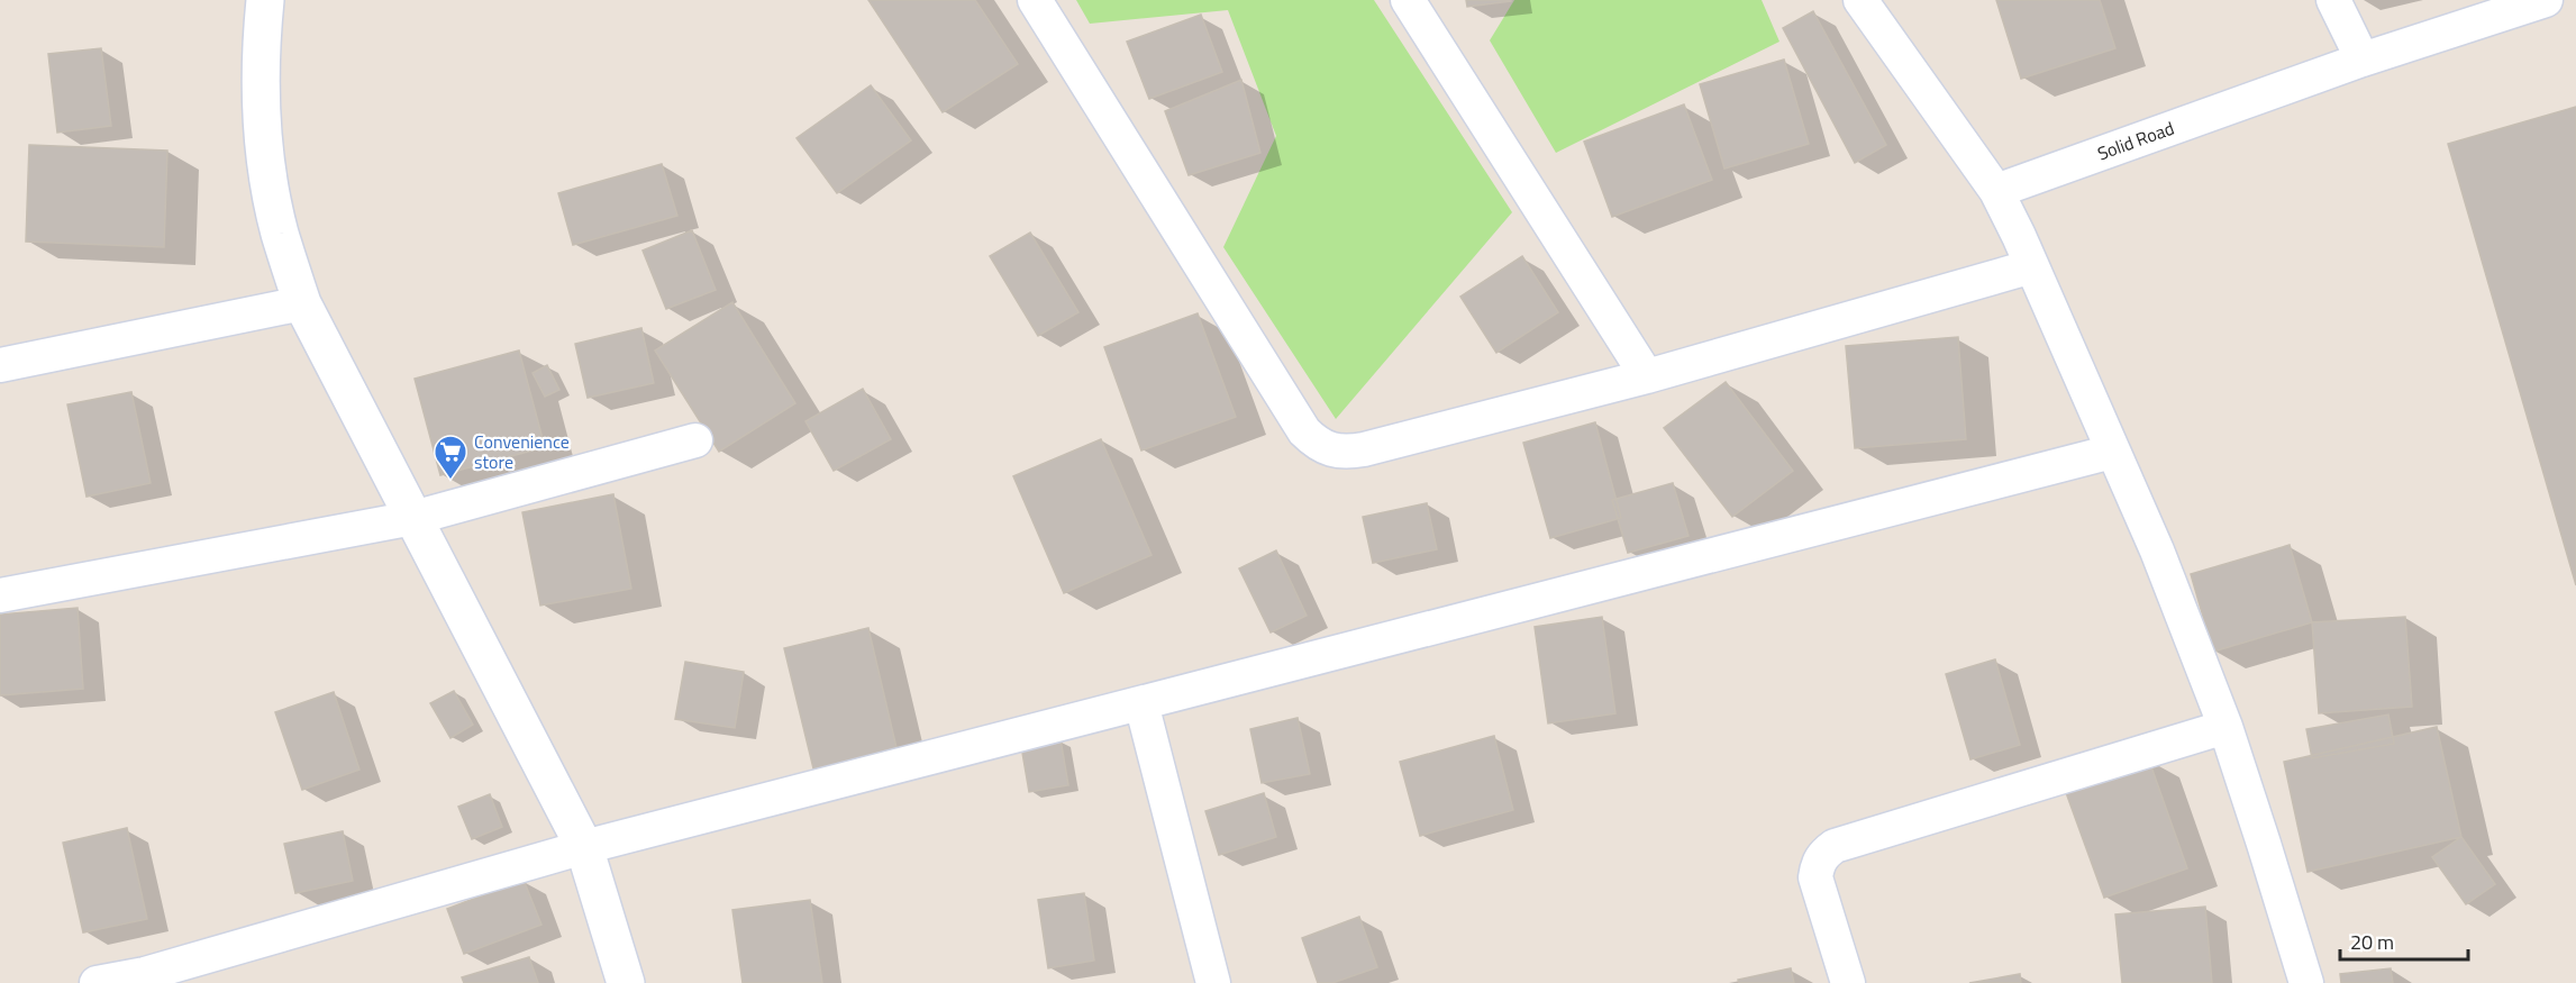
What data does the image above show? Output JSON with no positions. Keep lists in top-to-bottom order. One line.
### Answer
{"streets":{"street":["Solid Road"]},"places":{"supermarket":["Convenience store"]},"scale_bar":"20 m"}
